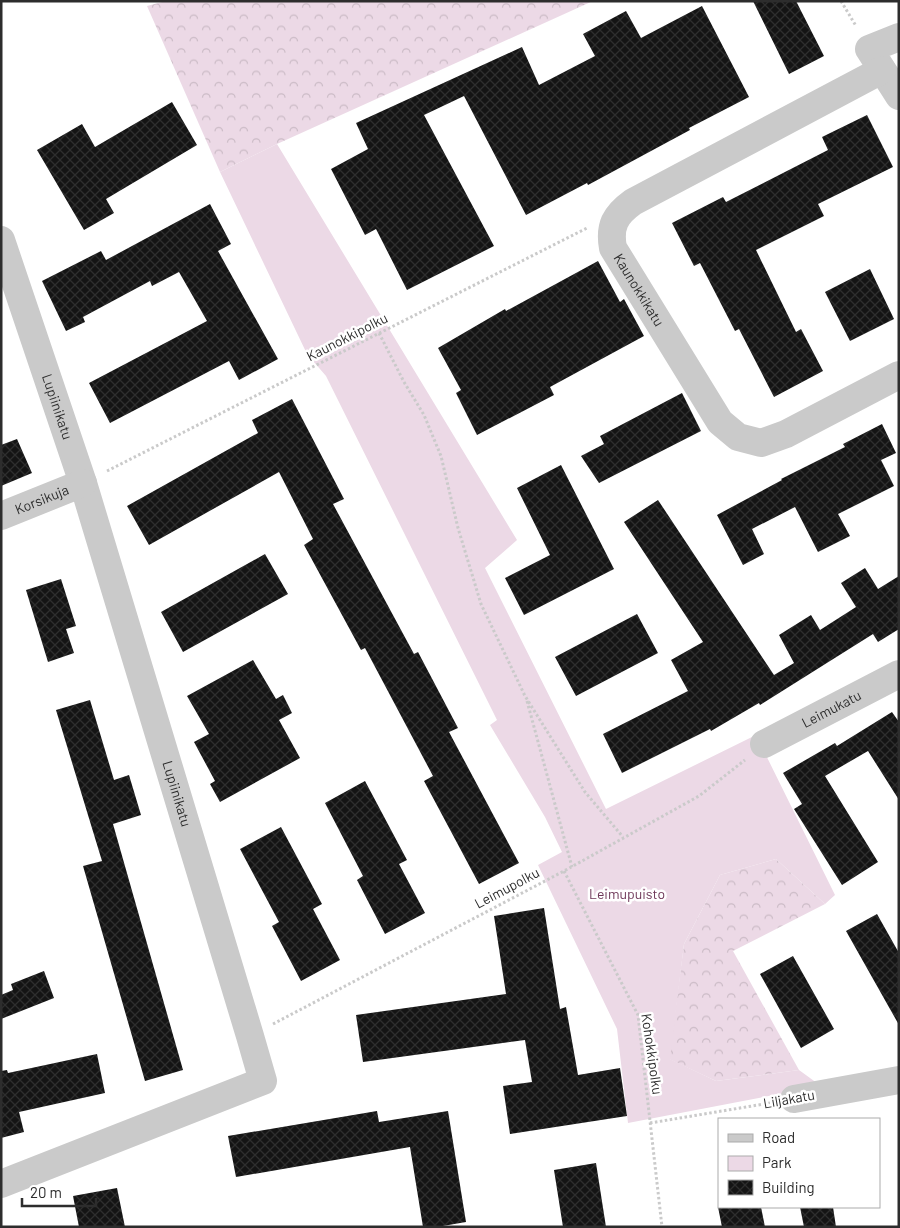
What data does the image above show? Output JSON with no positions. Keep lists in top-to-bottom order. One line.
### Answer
{"streets":{"street":["Kaunokkikatu","Lupiinikatu","Korsikuja","Leimukatu","Liljakatu"],"path":["Kaunokkipolku","Leimupolku","Kohokkipolku"]},"crossings":[["Kaunokkikatu","Kaunokkipolku"],["Kaunokkipolku","Lupiinikatu"],["Kaunokkipolku","Korsikuja"],["Lupiinikatu","Korsikuja"],["Lupiinikatu","Leimupolku"],["Leimukatu","Leimupolku"],["Leimupolku","Kohokkipolku"],["Kohokkipolku","Liljakatu"]],"parks":["Leimupuisto"],"legend":["Road","Park","Building"],"scale_bar":"20 m"}
